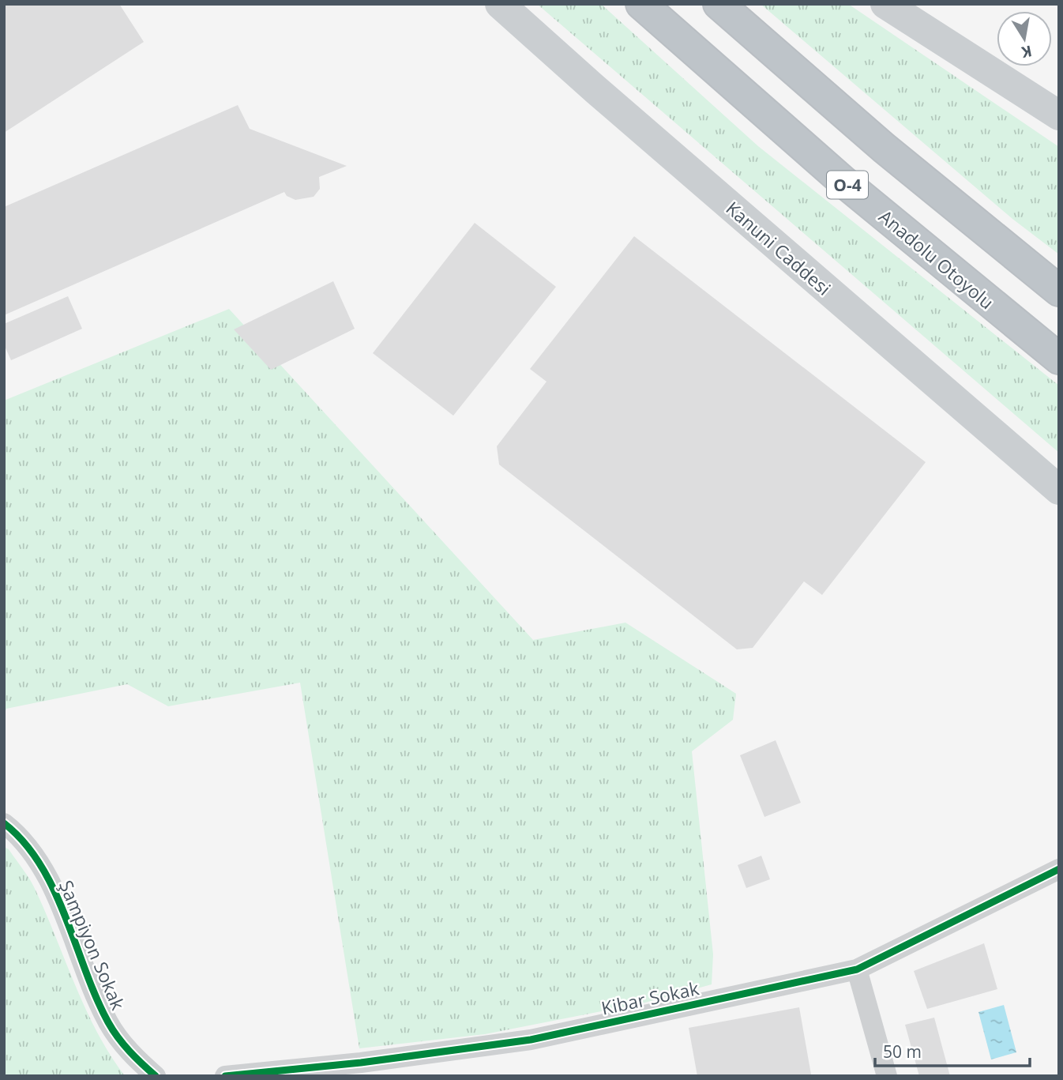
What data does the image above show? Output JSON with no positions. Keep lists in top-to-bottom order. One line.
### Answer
{"streets":{"highway":["O-4","Anadolu Otoyolu"],"main road":["Kanuni Caddesi"],"street":["Şampiyon Sokak","Kibar Sokak"]},"scale_bar":"50 m","north":"bottom"}
